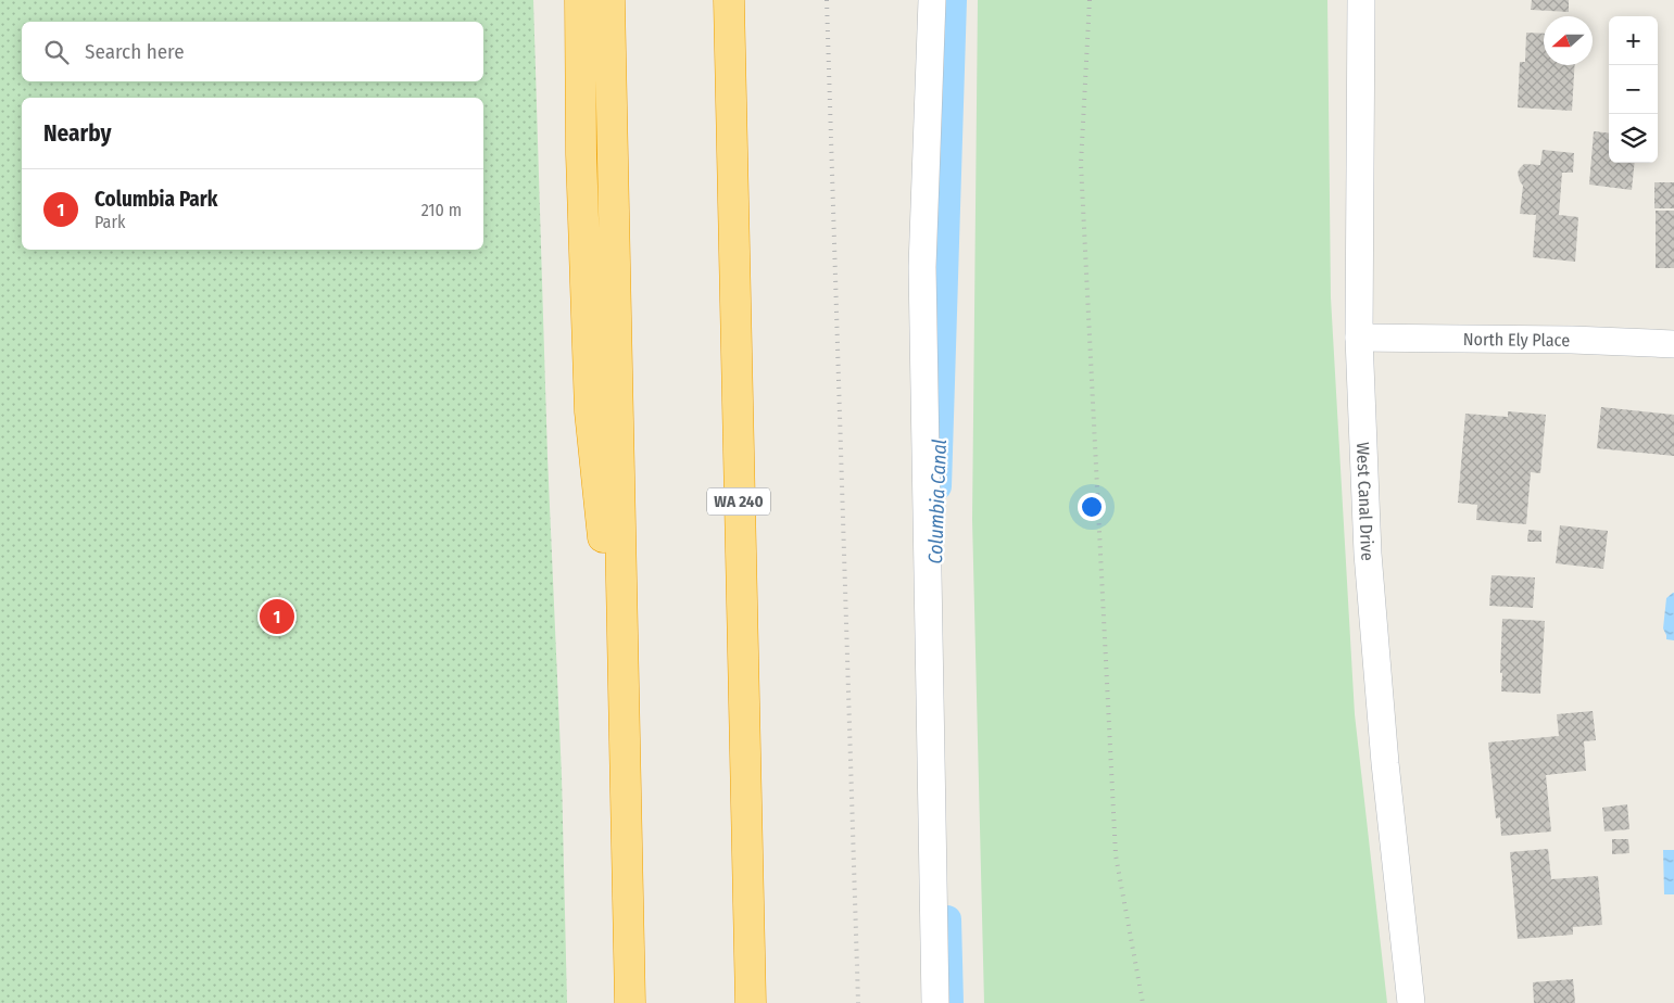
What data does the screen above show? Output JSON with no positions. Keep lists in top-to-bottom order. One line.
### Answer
{"streets":{"highway":["WA 240"],"street":["North Ely Place","West Canal Drive"]},"crossings":[["North Ely Place","West Canal Drive"]],"water":["Columbia Canal"],"north":"left","page":{"map_buttons":["+","−"],"search":"Search here","heading":"Nearby","list":[{"mark":"1","name":"Columbia Park","note":"Park","value":"210 m"}],"pins":"1"}}
